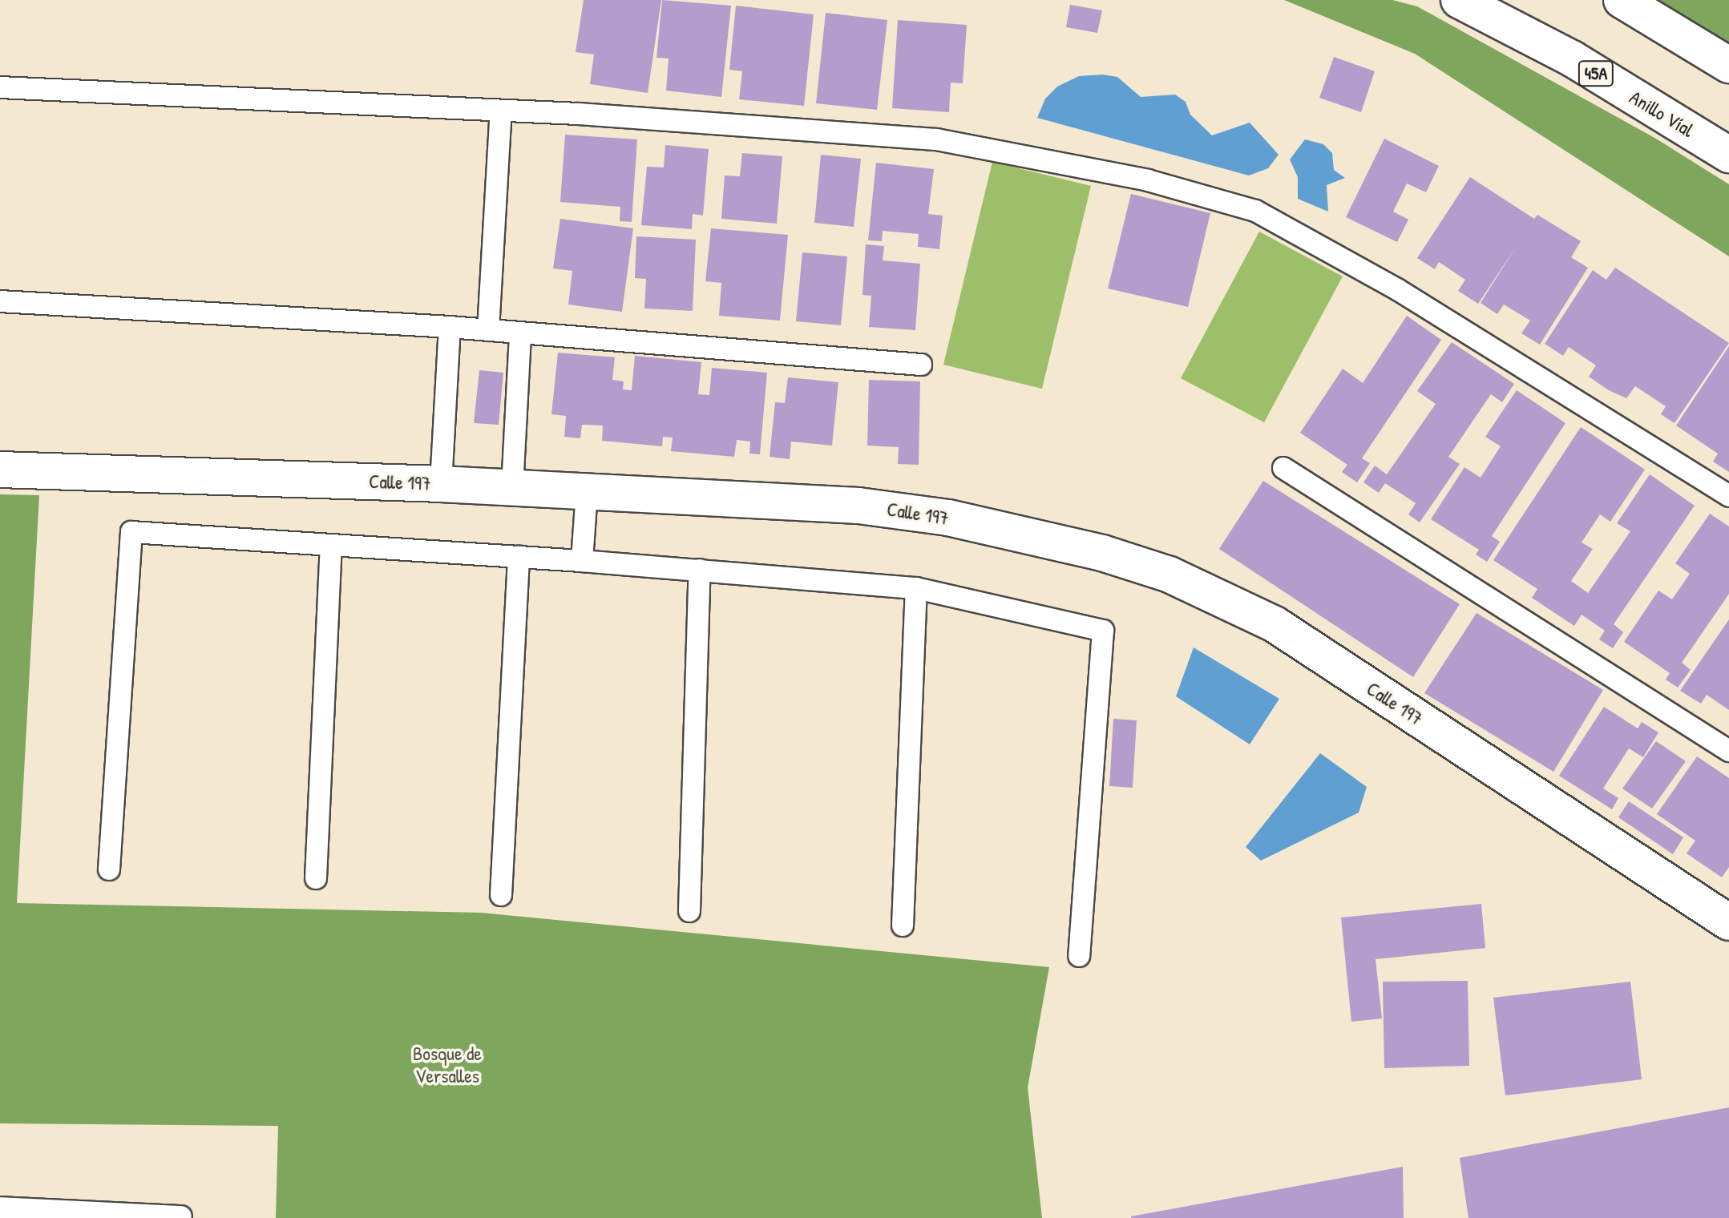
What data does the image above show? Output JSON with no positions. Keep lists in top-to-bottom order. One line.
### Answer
{"streets":{"main road":["45A","Anillo Víal","Calle 197"]},"parks":["Bosque de Versalles"]}
